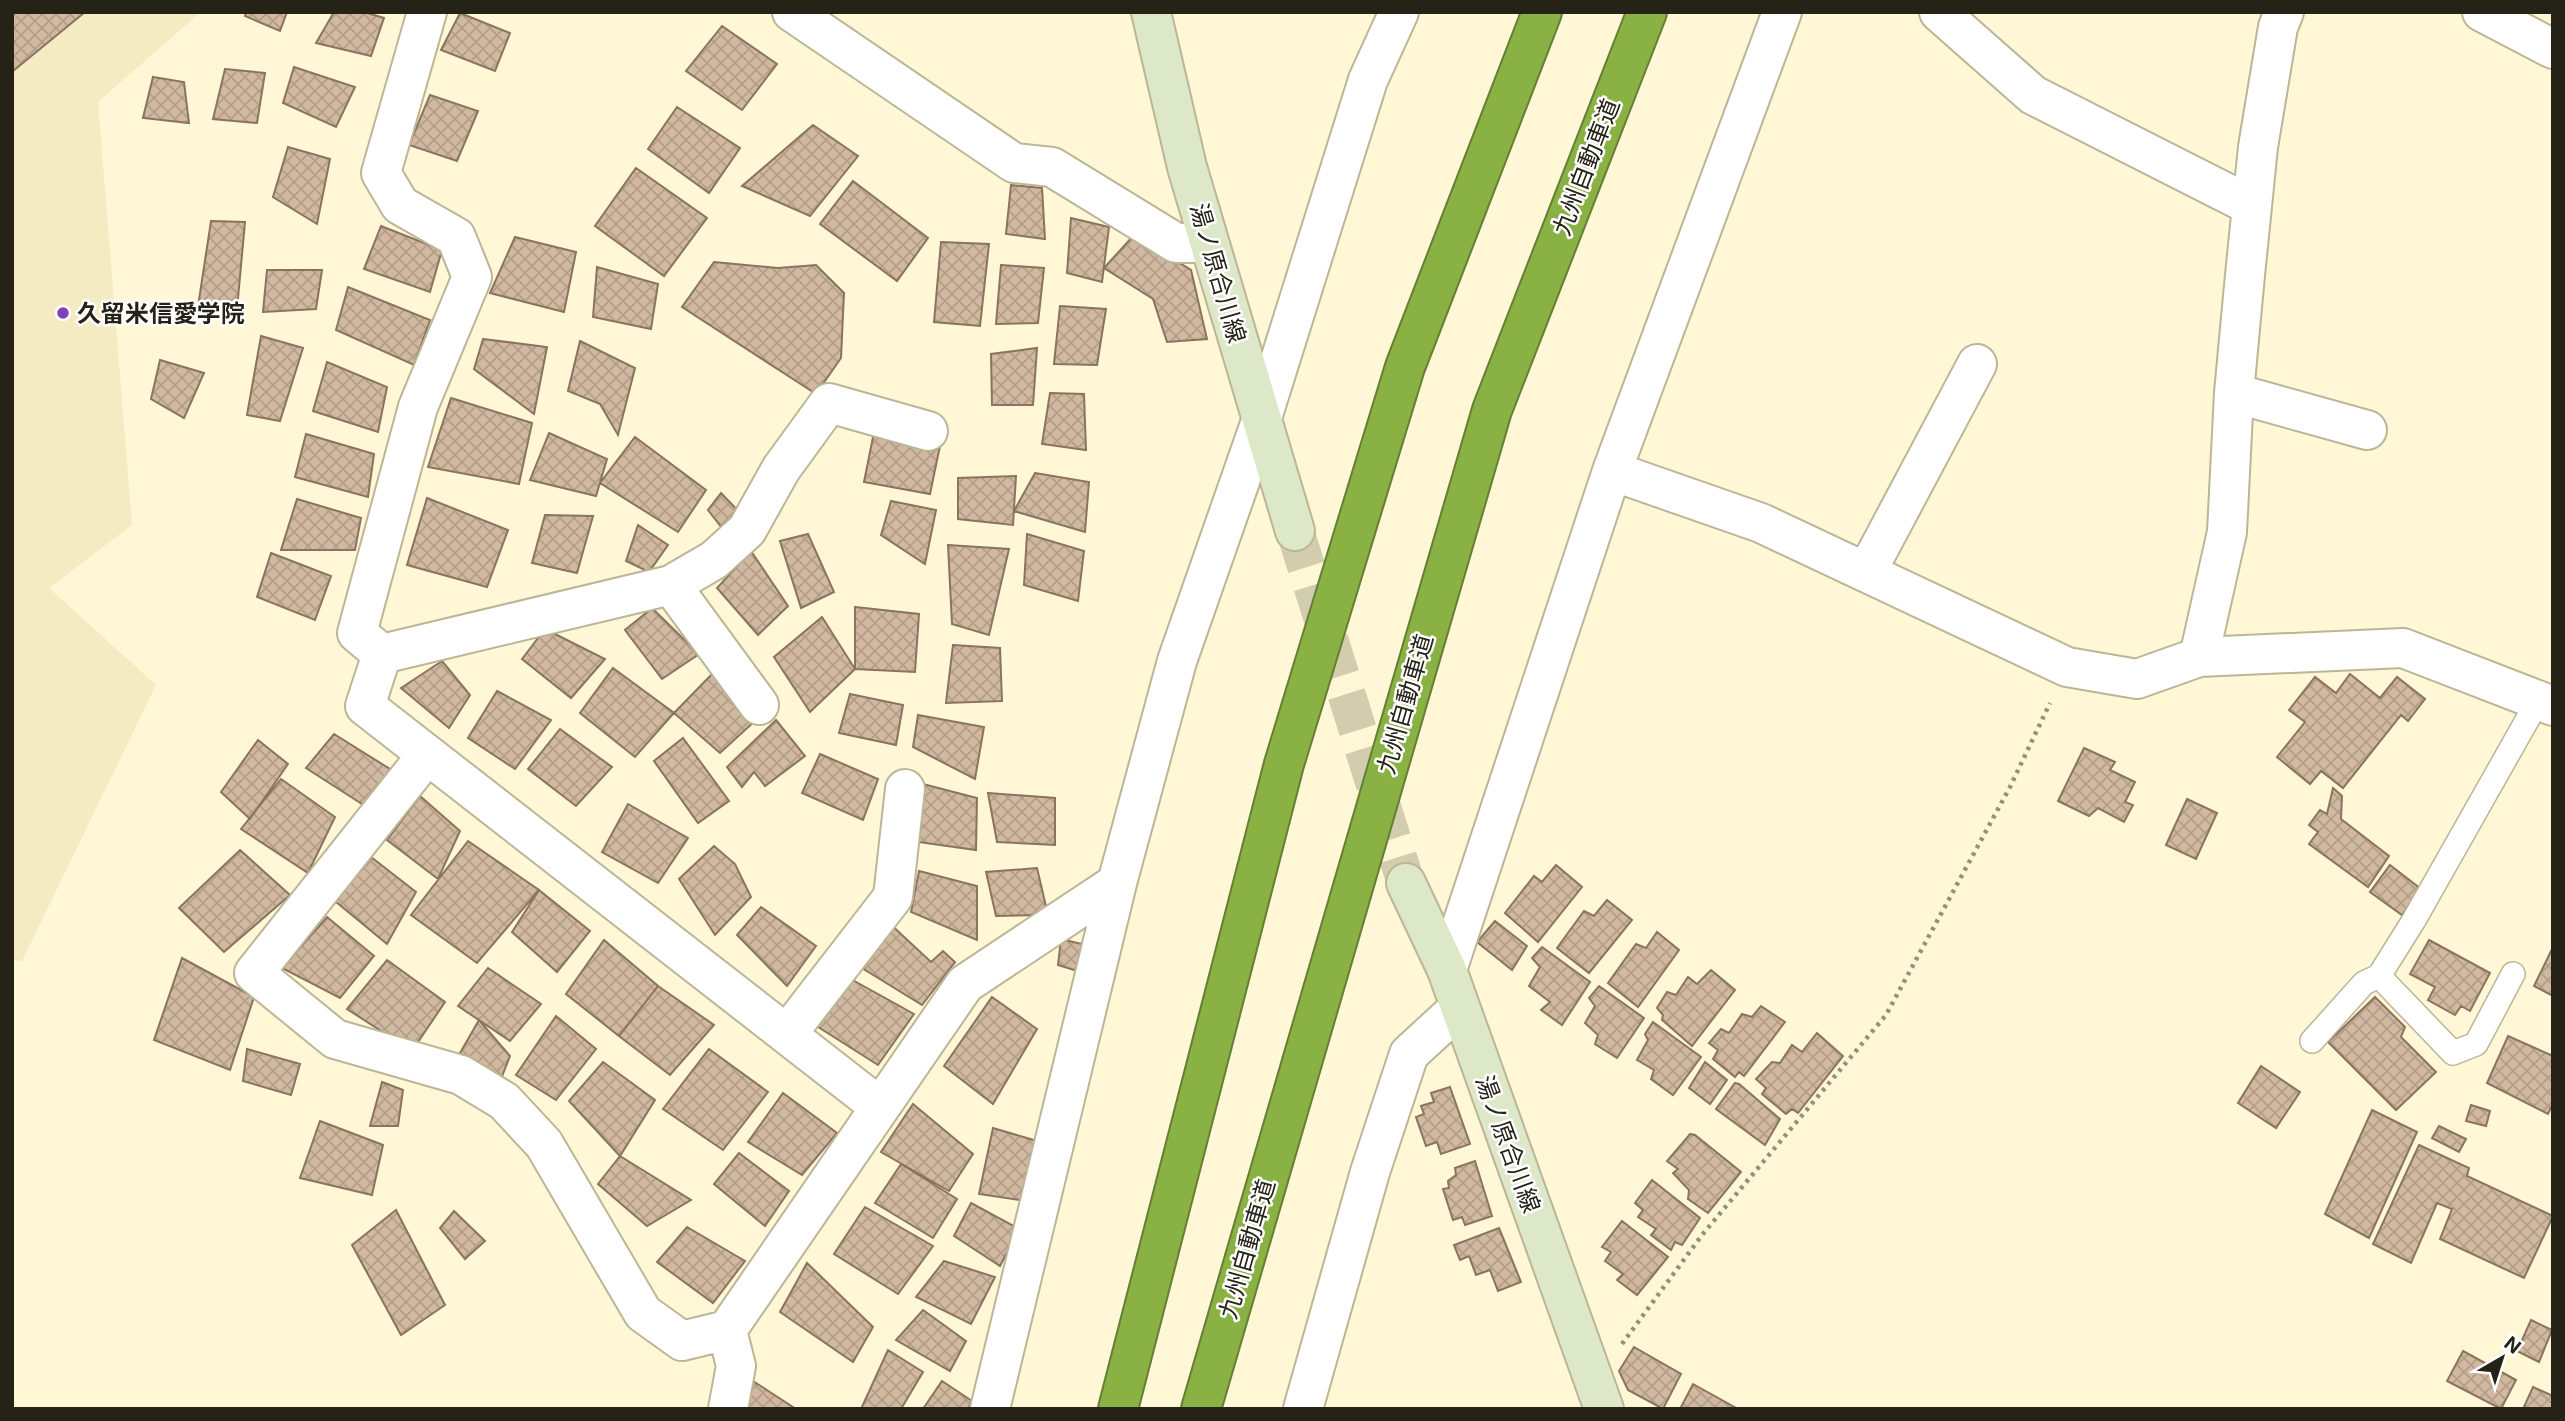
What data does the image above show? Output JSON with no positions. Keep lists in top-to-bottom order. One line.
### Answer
{"streets":{"highway":["九州自動車道"],"main road":["湯ノ原合川線"]},"places":["久留米信愛学院"],"north":"top right"}
